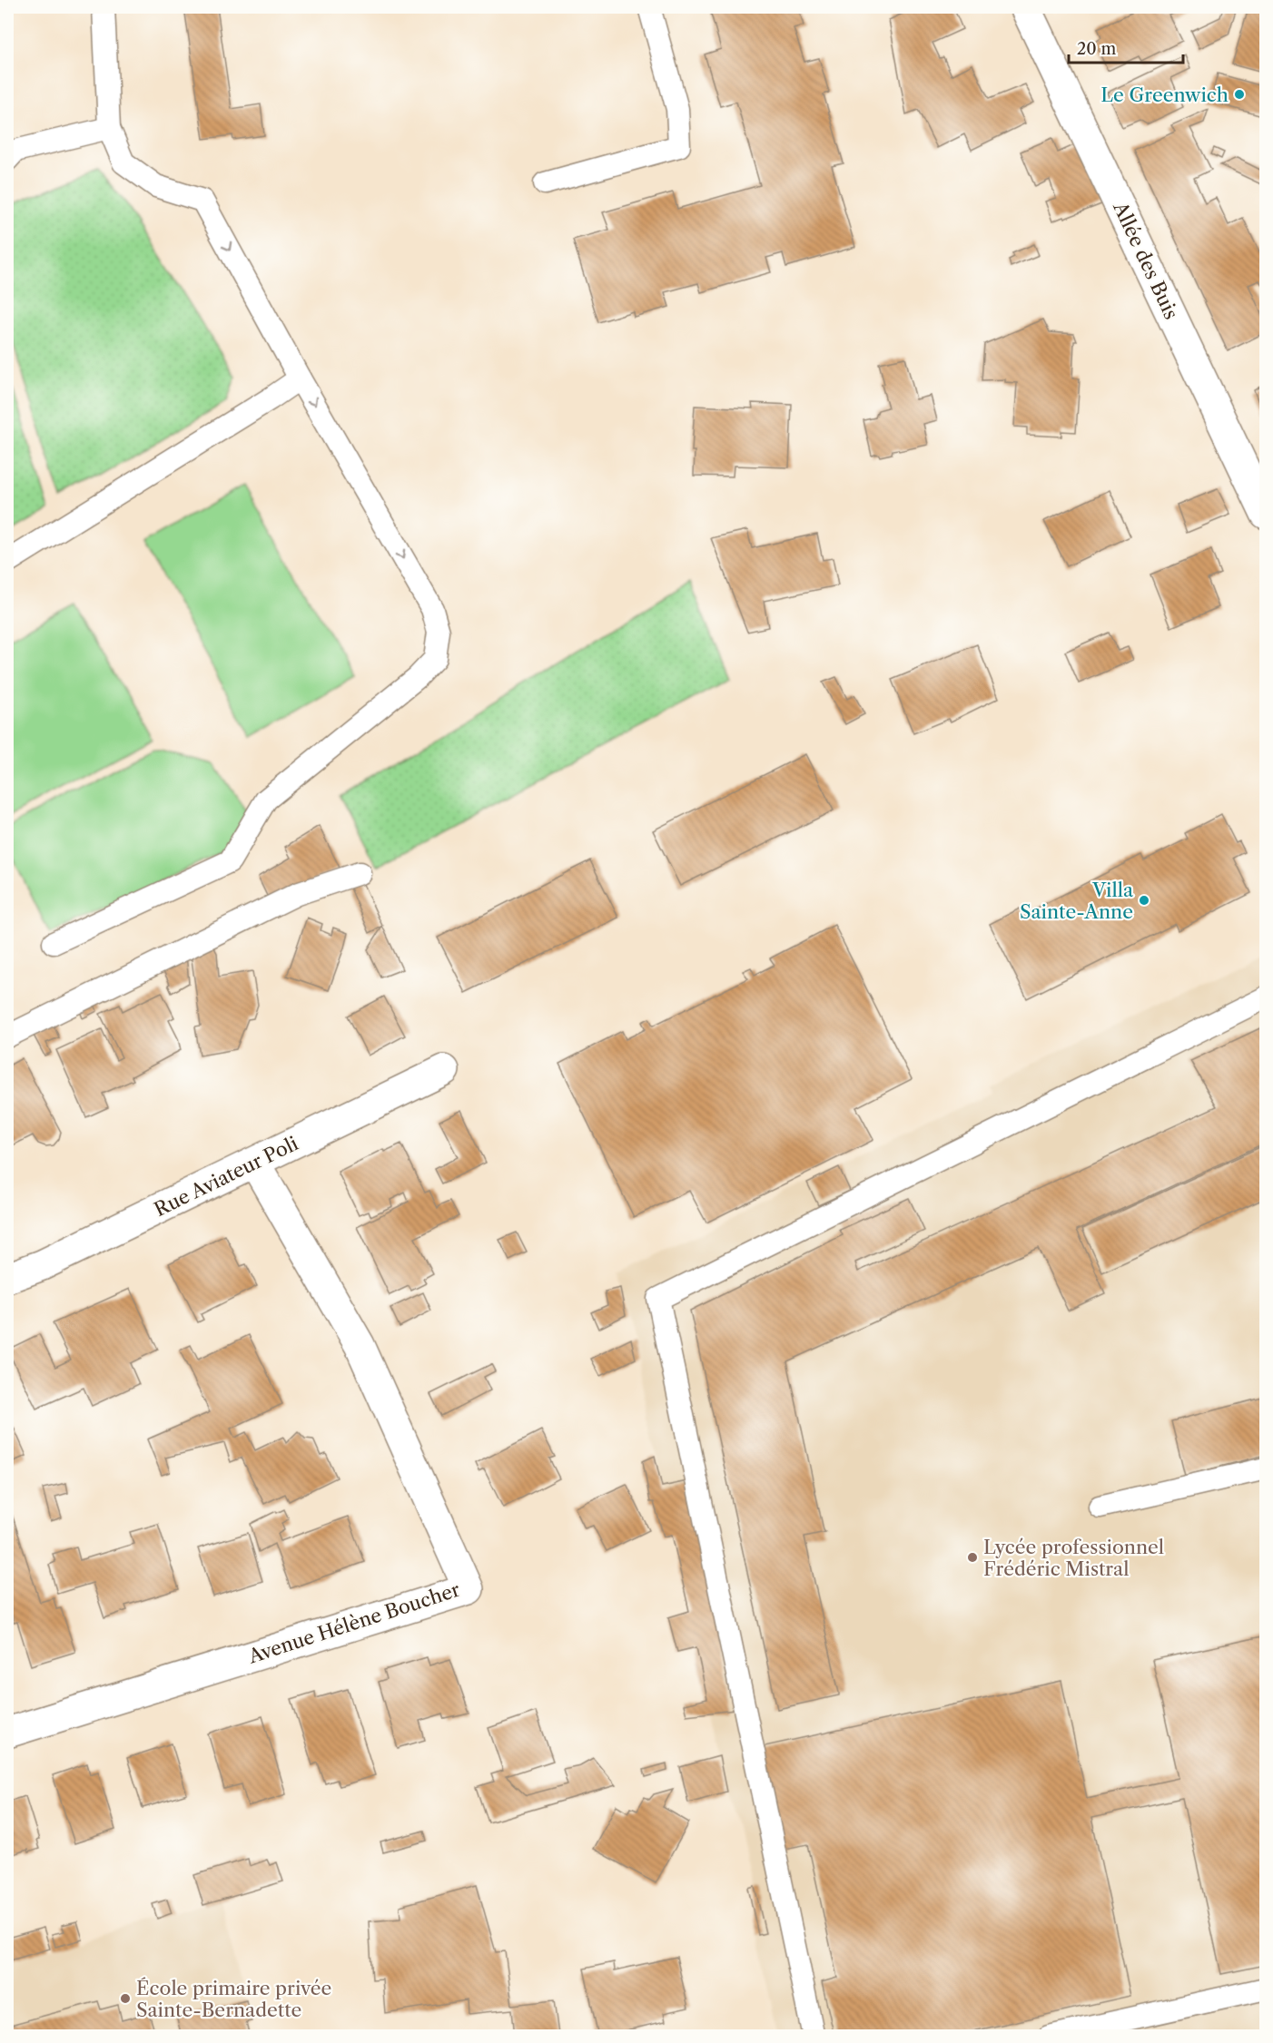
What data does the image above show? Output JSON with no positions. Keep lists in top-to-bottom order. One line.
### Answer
{"streets":{"street":["Allée des Buis","Rue Aviateur Poli","Avenue Hélène Boucher"]},"crossings":[["Rue Aviateur Poli","Avenue Hélène Boucher"]],"places":["Le Greenwich","Villa Sainte-Anne","Lycée professionnel Frédéric Mistral","École primaire privée Sainte-Bernadette"],"scale_bar":"20 m"}
